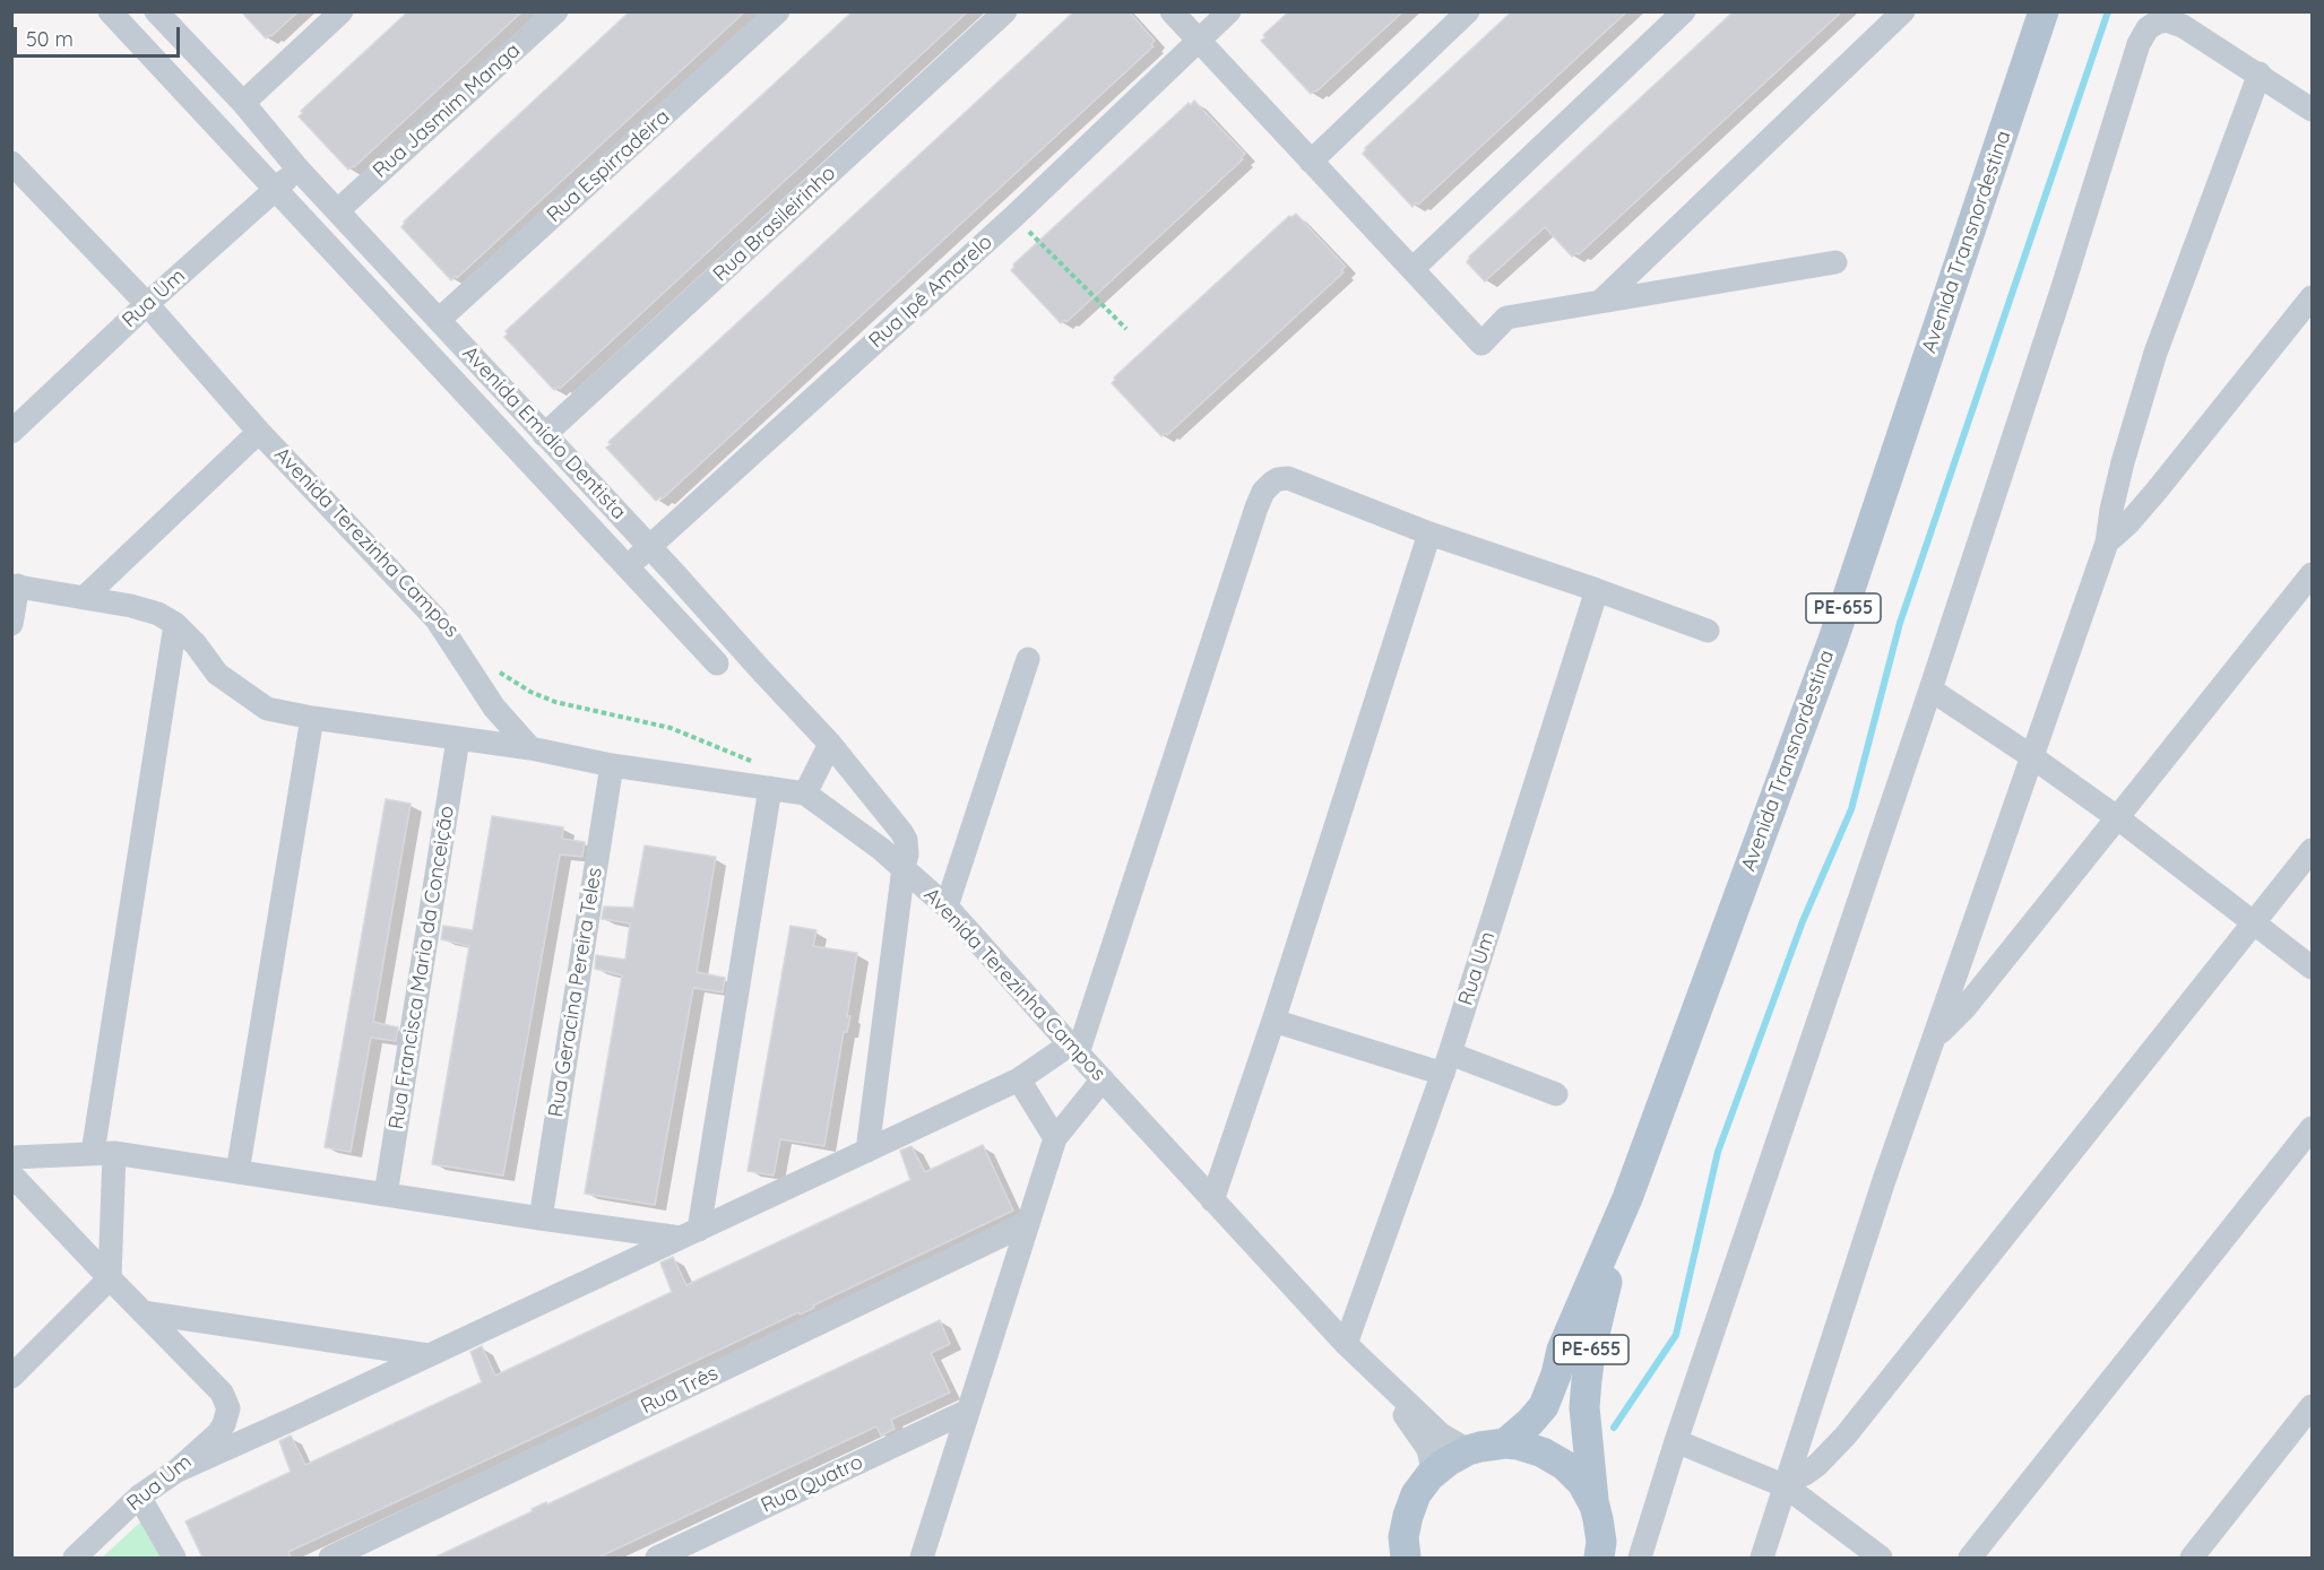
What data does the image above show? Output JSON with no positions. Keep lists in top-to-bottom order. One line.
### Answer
{"streets":{"main road":["Avenida Transnordestina","PE-655"],"street":["Rua Jasmim Manga","Rua Espirradeira","Rua Brasileirinho","Rua Ipê Amarelo","Rua Um","Avenida Emidio Dentista","Avenida Terezinha Campos","Rua Francisca Maria da Conceição","Rua Geracina Pereira Teles","Rua Três","Rua Quatro"]},"crossings":[["Rua Jasmim Manga","Avenida Emidio Dentista"],["Rua Espirradeira","Avenida Emidio Dentista"],["Rua Brasileirinho","Avenida Emidio Dentista"],["Rua Ipê Amarelo","Avenida Emidio Dentista"],["Rua Um","Avenida Emidio Dentista"],["Rua Um","Avenida Terezinha Campos"],["Avenida Emidio Dentista","Avenida Terezinha Campos"],["Avenida Terezinha Campos","Rua Francisca Maria da Conceição"],["Avenida Terezinha Campos","Rua Geracina Pereira Teles"]],"scale_bar":"50 m"}
